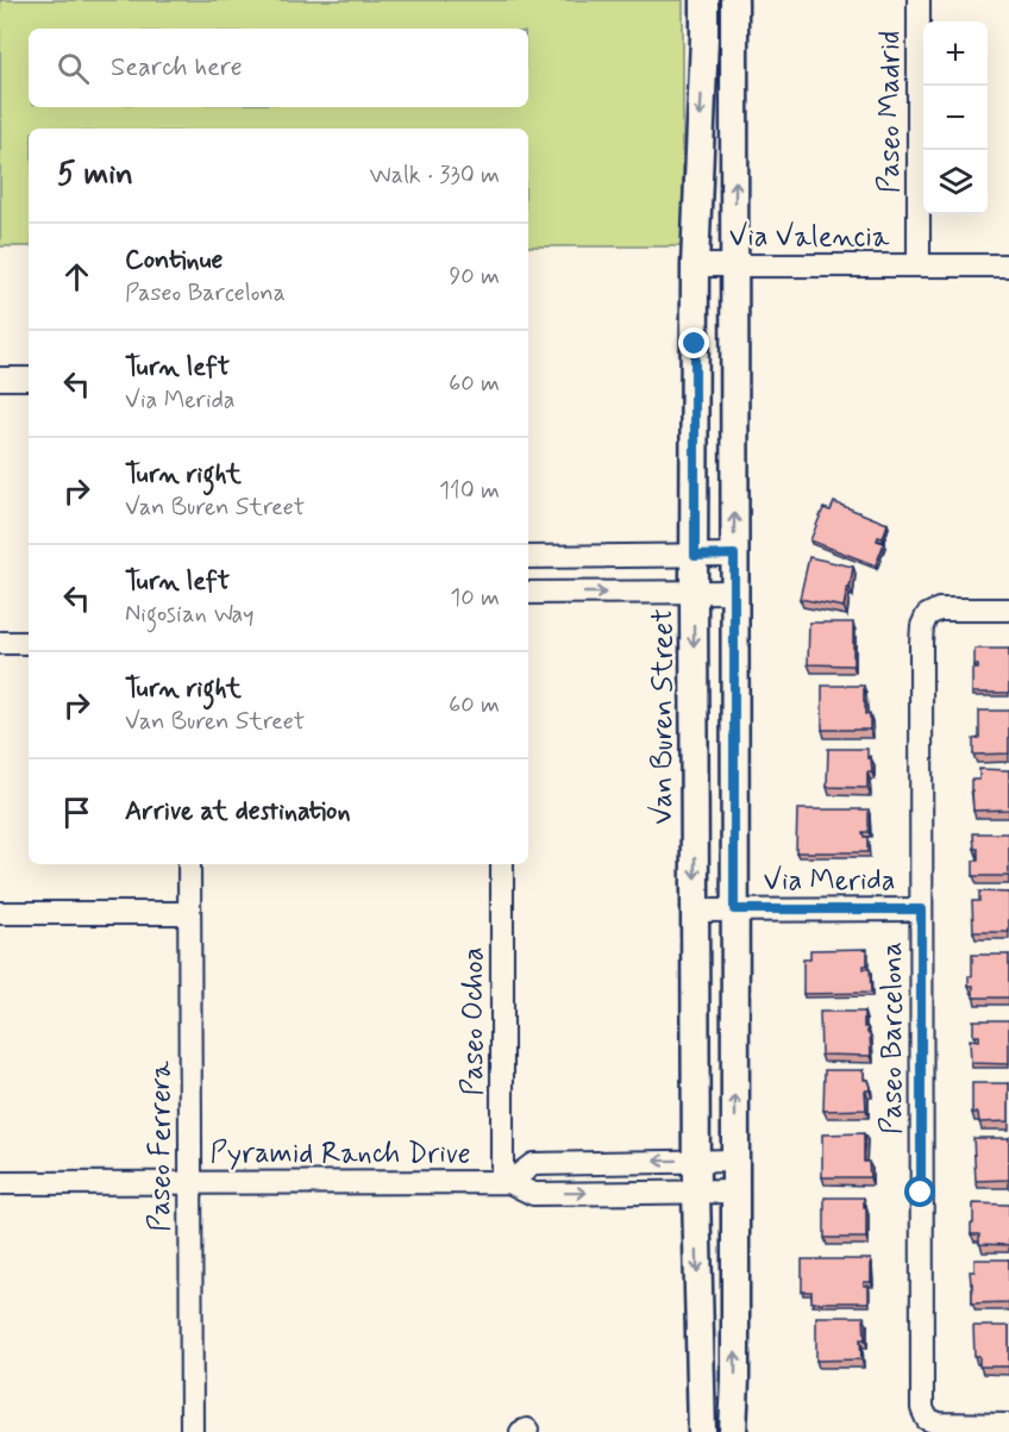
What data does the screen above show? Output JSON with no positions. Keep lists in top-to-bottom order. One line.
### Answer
{"streets":{"street":["Paseo Madrid","Via Valencia","Van Buren Street","Via Merida","Paseo Ochoa","Paseo Barcelona","Paseo Ferrera","Pyramid Ranch Drive"]},"crossings":[["Paseo Madrid","Via Valencia"],["Via Valencia","Van Buren Street"],["Van Buren Street","Via Merida"],["Van Buren Street","Pyramid Ranch Drive"],["Via Merida","Paseo Barcelona"],["Paseo Ochoa","Pyramid Ranch Drive"],["Paseo Ferrera","Pyramid Ranch Drive"]],"page":{"map_buttons":["+","−"],"search":"Search here","heading":["5 min","Walk · 330 m"],"list":[["Continue","Paseo Barcelona","90 m"],["Turn left","Via Merida","60 m"],["Turn right","Van Buren Street","110 m"],["Turn left","Nigosian Way","10 m"],["Turn right","Van Buren Street","60 m"],"Arrive at destination"]}}
